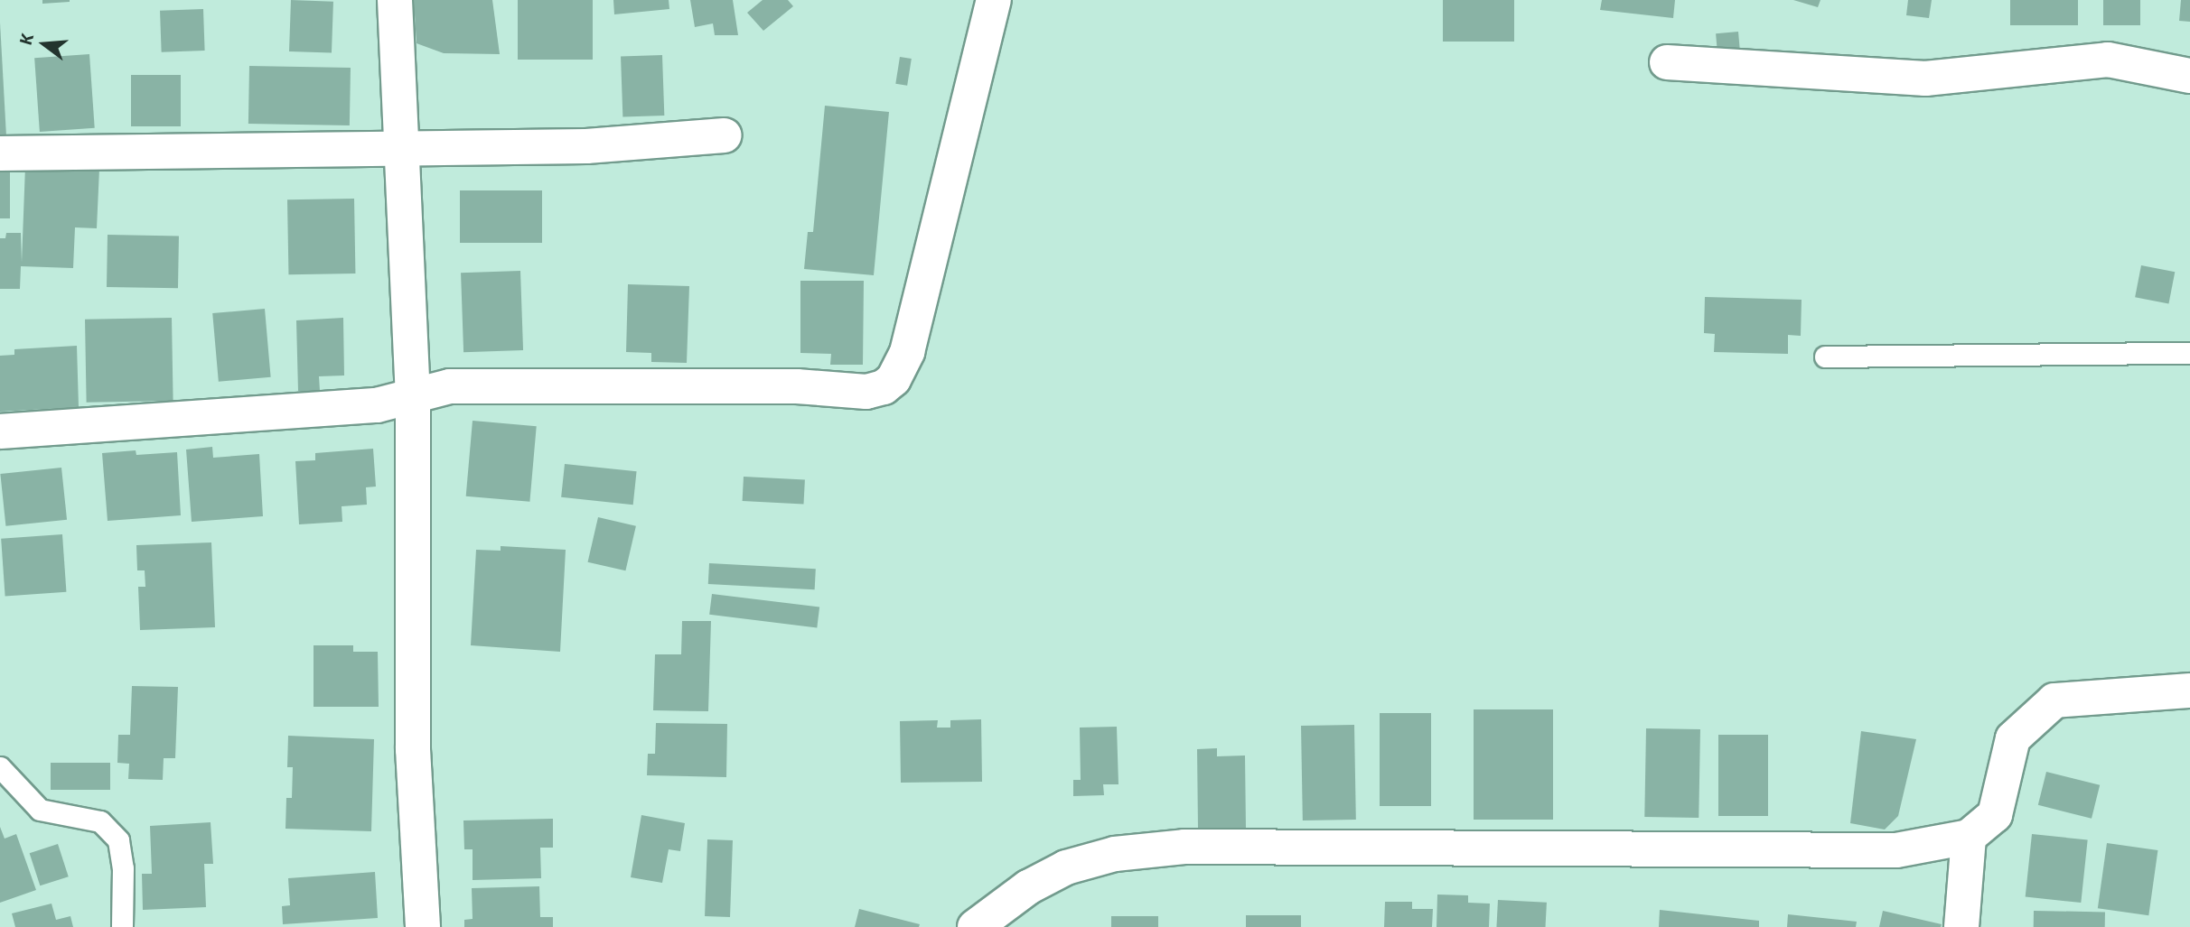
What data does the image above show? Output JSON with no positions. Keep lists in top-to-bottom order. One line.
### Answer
{"north":"left"}
